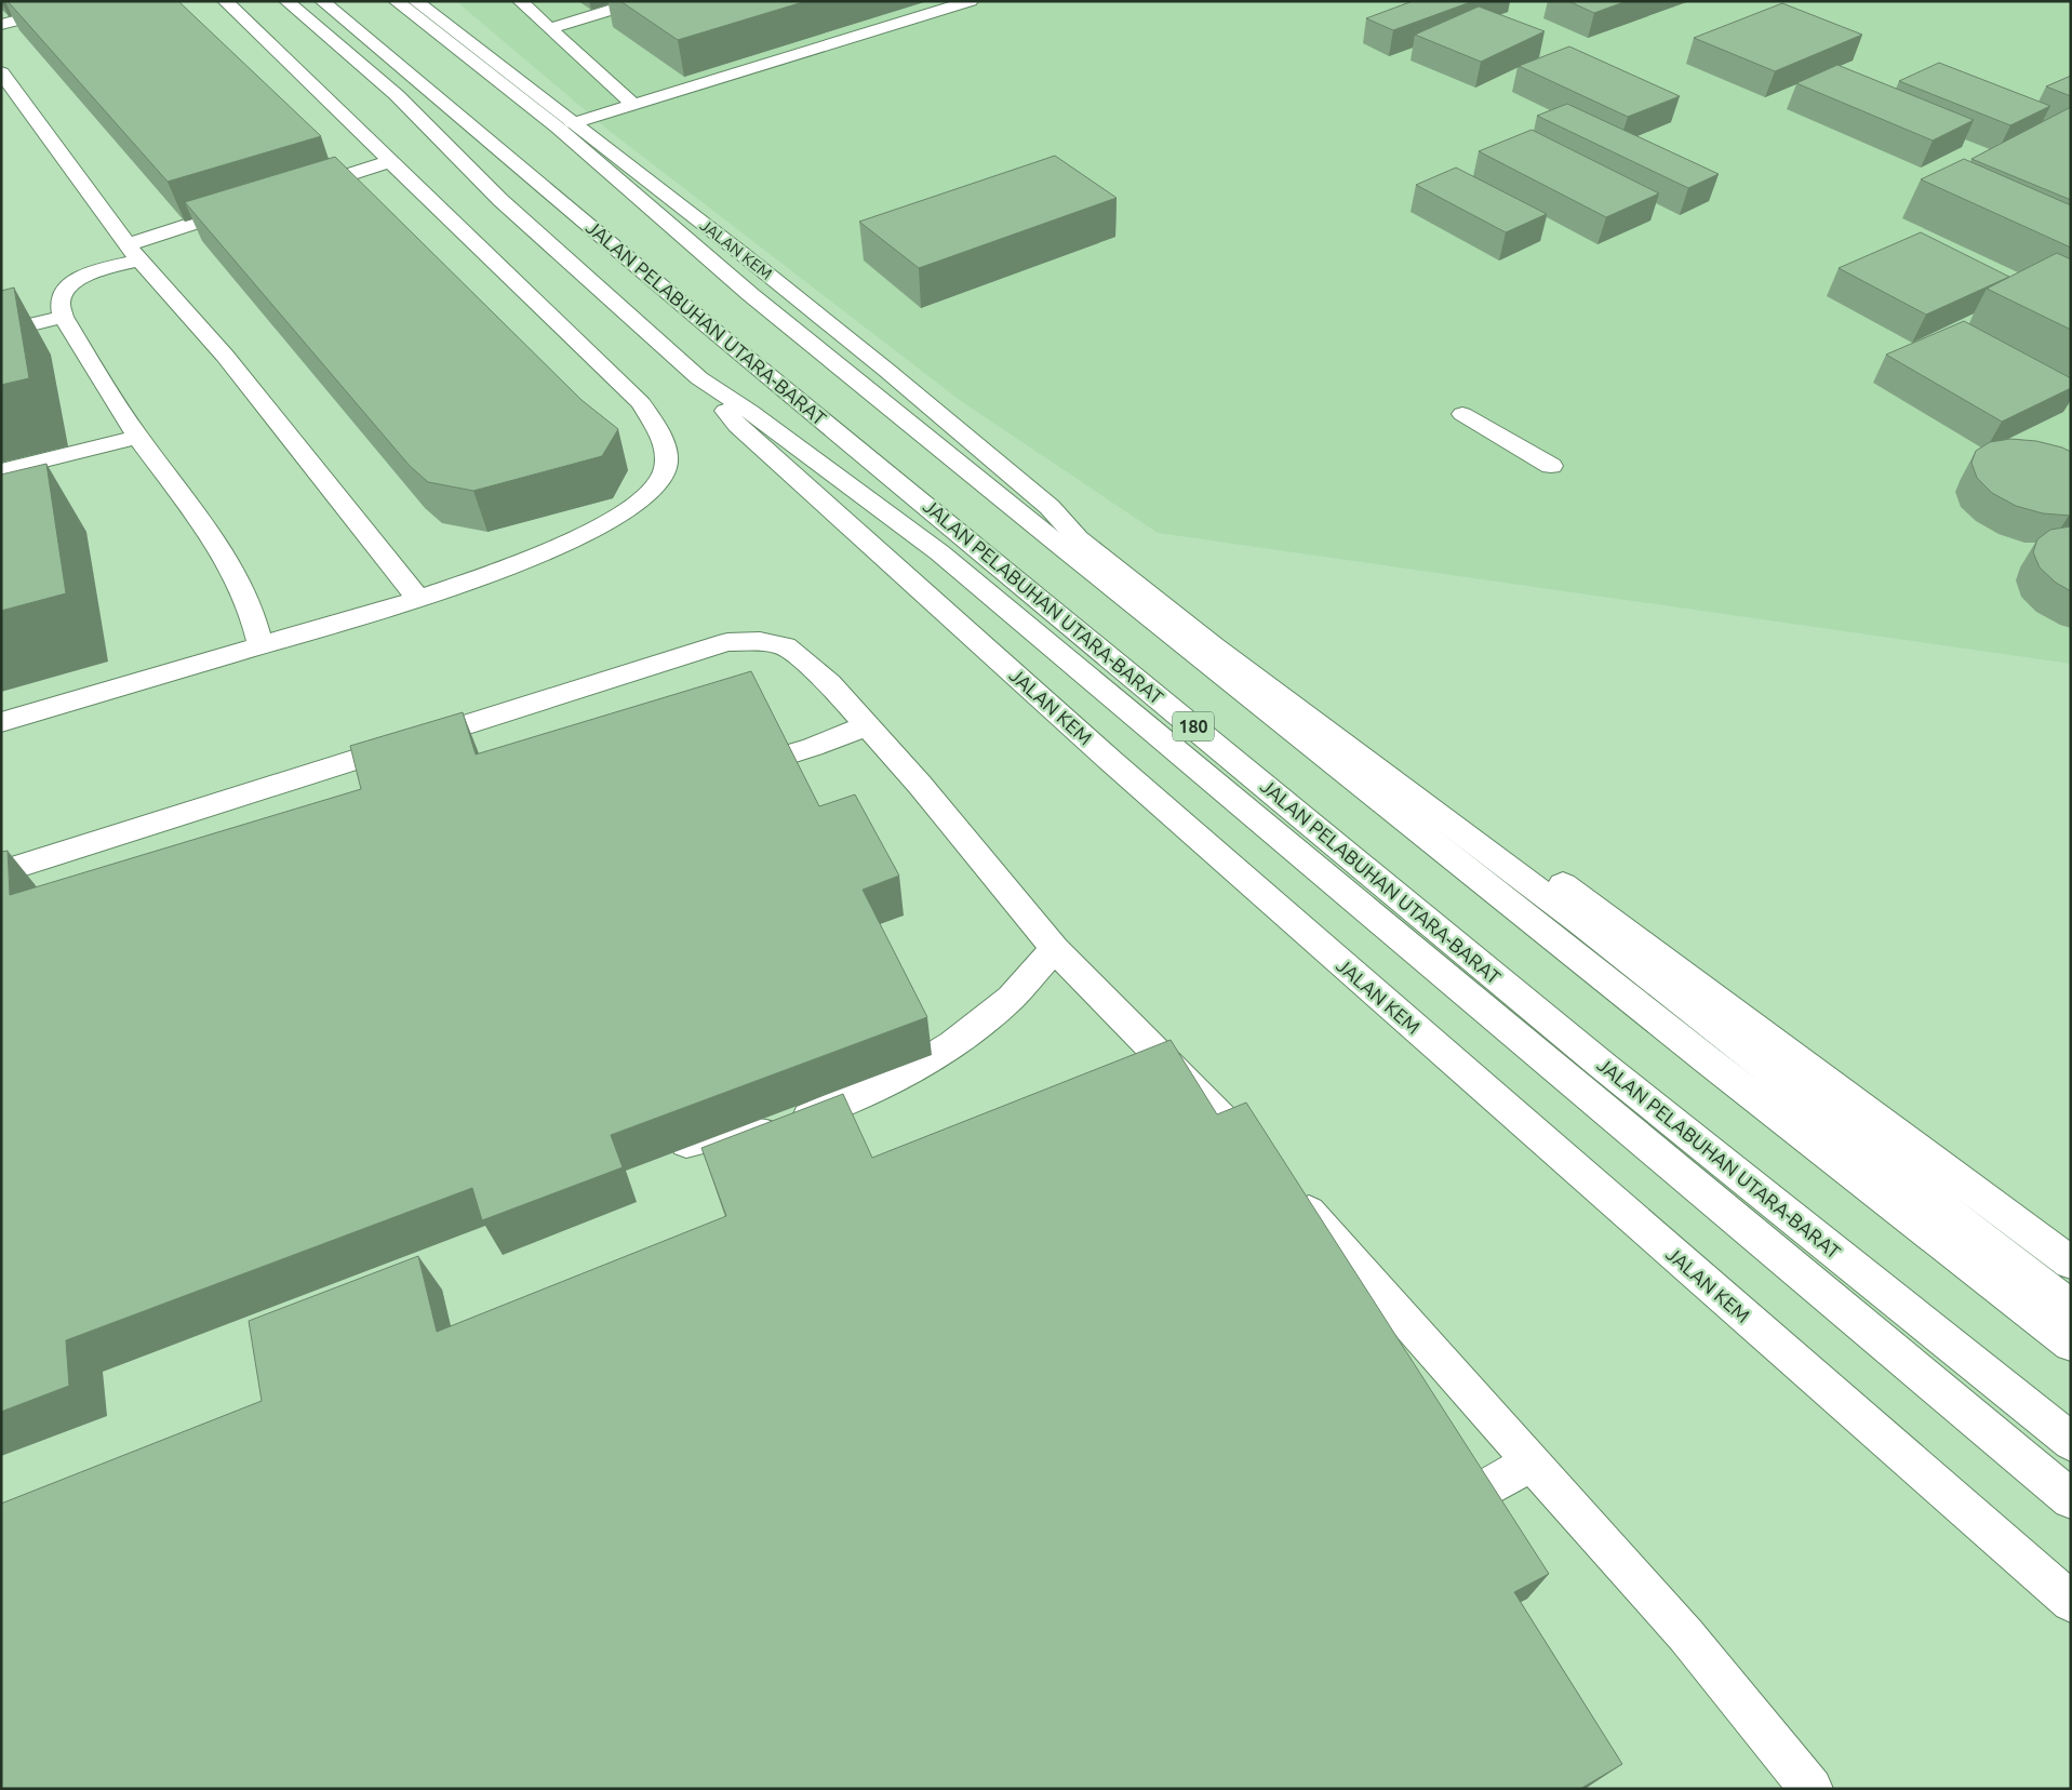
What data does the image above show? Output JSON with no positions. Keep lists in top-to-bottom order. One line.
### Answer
{"streets":{"street":["JALAN KEM","JALAN PELABUHAN UTARA-BARAT","180"]}}
